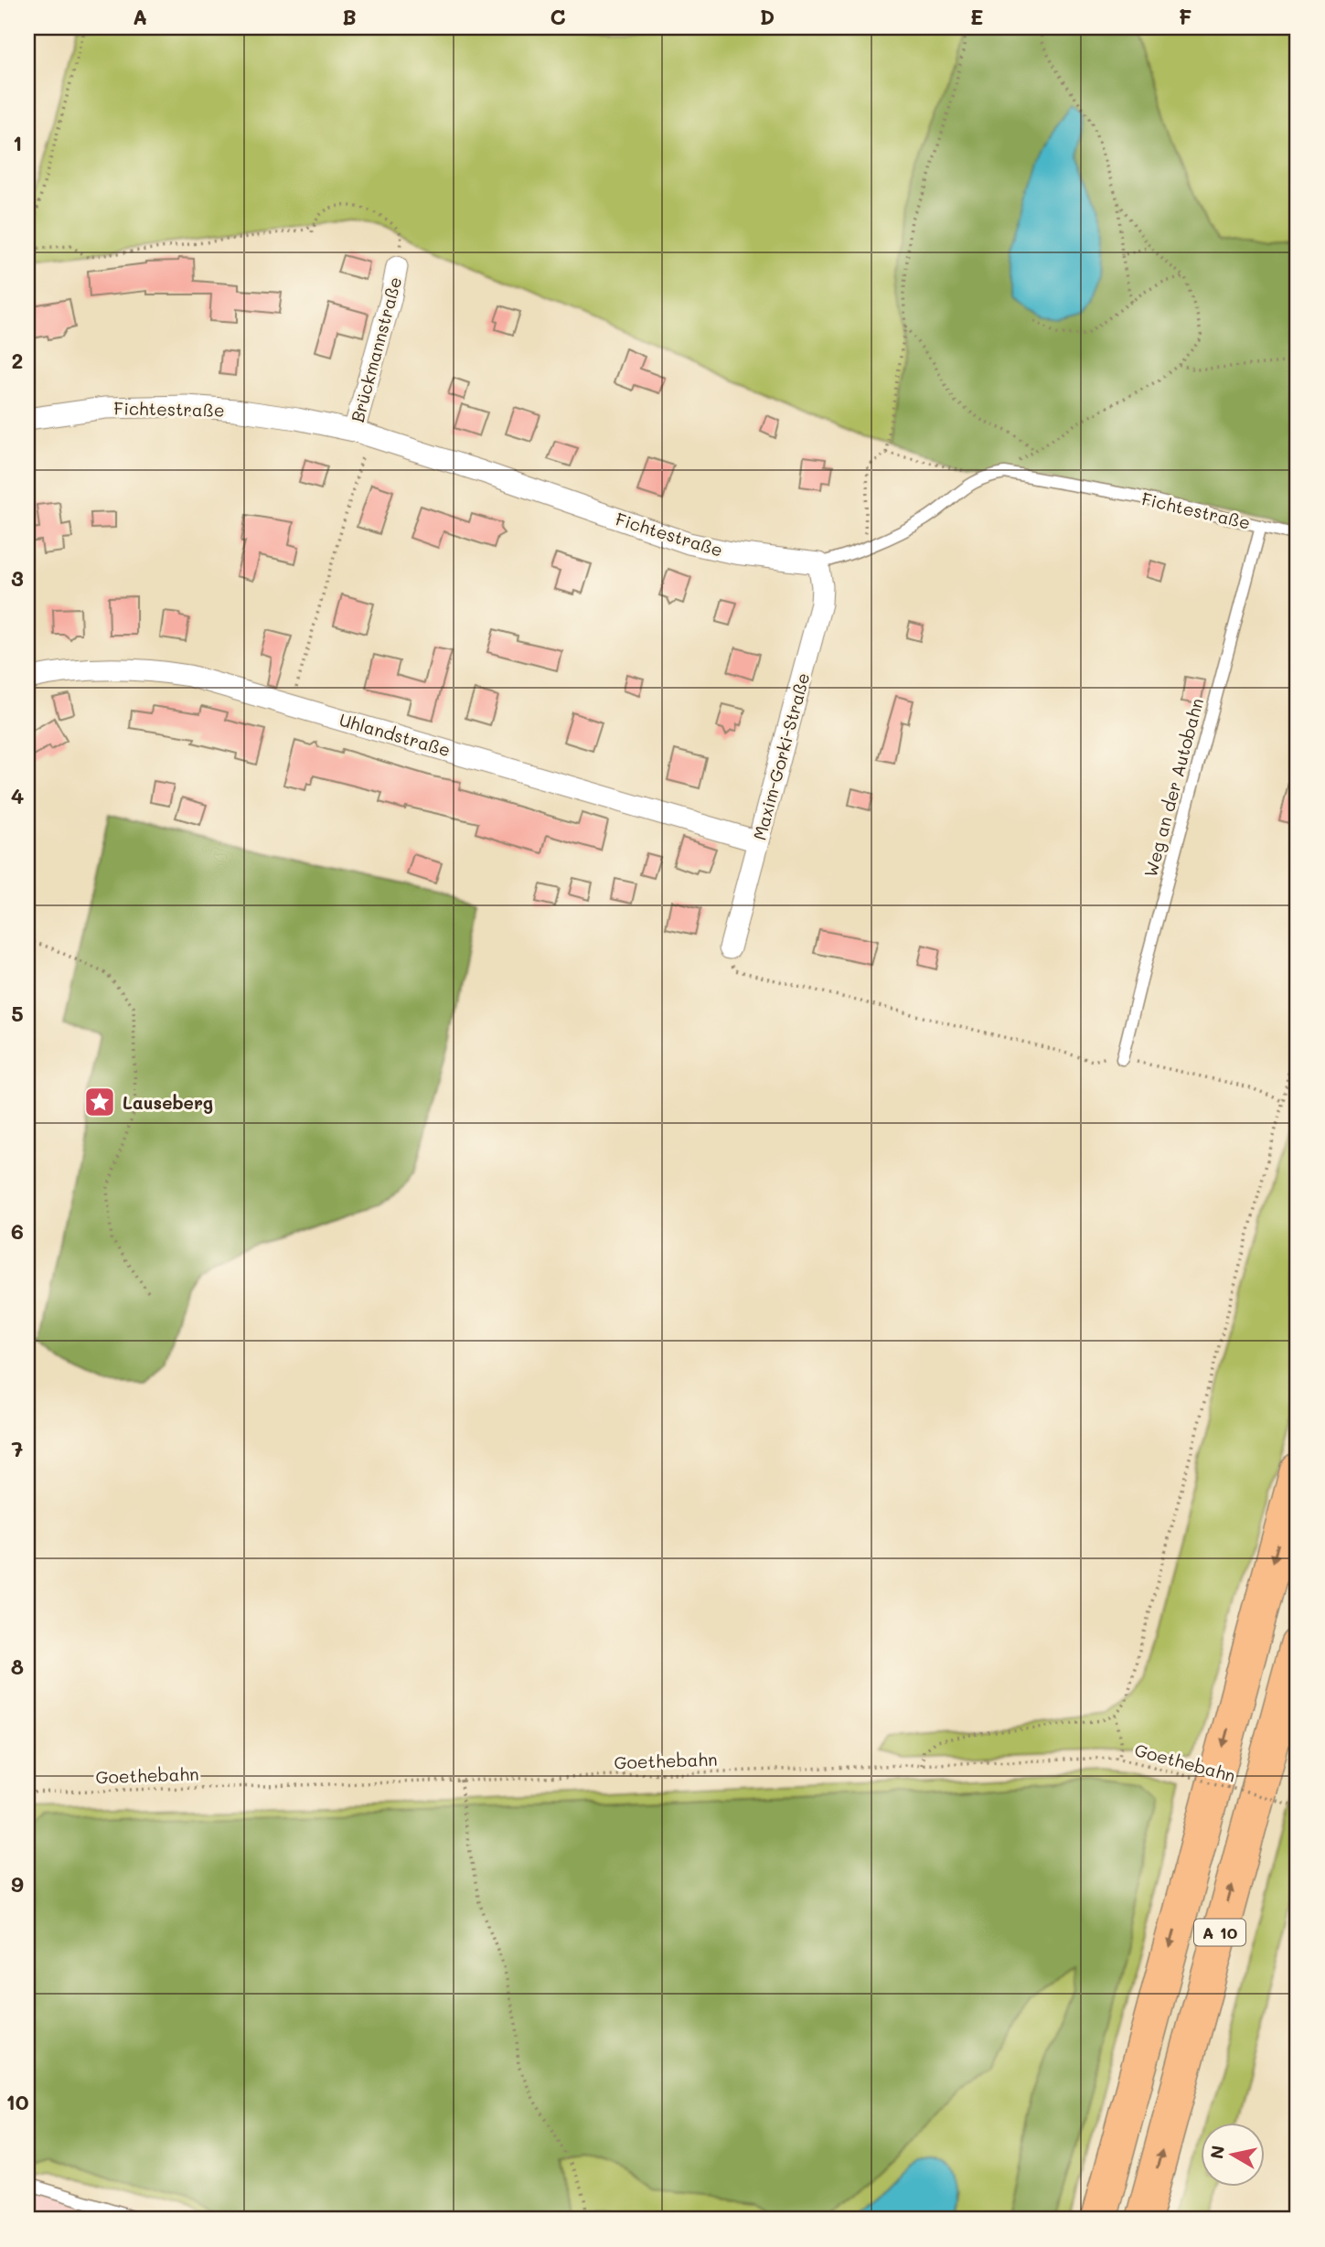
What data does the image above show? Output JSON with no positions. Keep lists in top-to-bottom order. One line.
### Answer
{"streets":{"highway":["A 10"],"street":["Brückmannstraße","Fichtestraße","Uhlandstraße","Maxim-Gorki-Straße"],"lane":["Weg an der Autobahn"],"path":["Goethebahn"]},"crossings":[["Brückmannstraße","Fichtestraße"],["Fichtestraße","Maxim-Gorki-Straße"],["Fichtestraße","Weg an der Autobahn"],["Uhlandstraße","Maxim-Gorki-Straße"]],"places":{"place":["Lauseberg"]},"north":"left","grid":{"columns":["A","B","C","D","E","F"],"rows":["1","2","3","4","5","6","7","8","9","10"]}}
